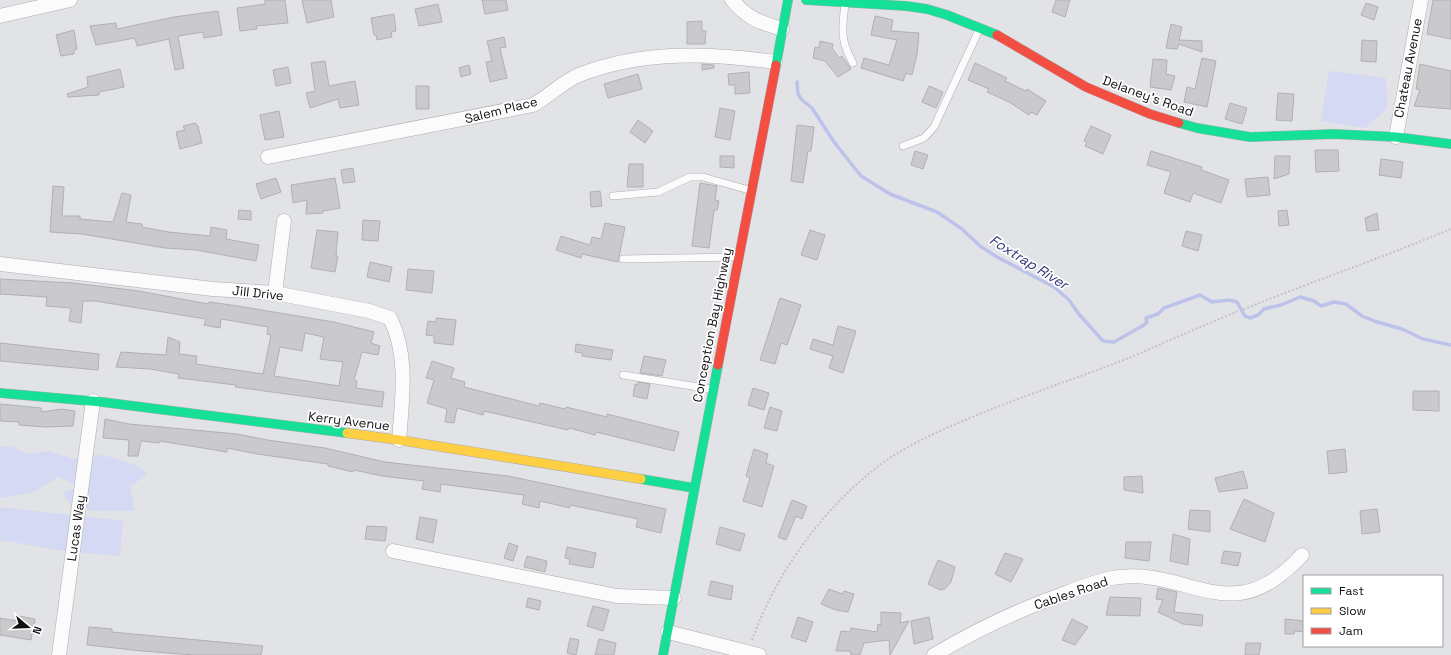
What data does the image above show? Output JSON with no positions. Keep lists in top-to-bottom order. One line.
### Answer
{"streets":{"street":["Chateau Avenue","Delaney's Road","Salem Place","Jill Drive","Conception Bay Highway","Kerry Avenue","Lucas Way","Cables Road"]},"crossings":[["Chateau Avenue","Delaney's Road"],["Salem Place","Conception Bay Highway"],["Jill Drive","Kerry Avenue"],["Conception Bay Highway","Kerry Avenue"],["Kerry Avenue","Lucas Way"]],"water":["Foxtrap River"],"legend":["Fast","Slow","Jam"],"north":"right"}
